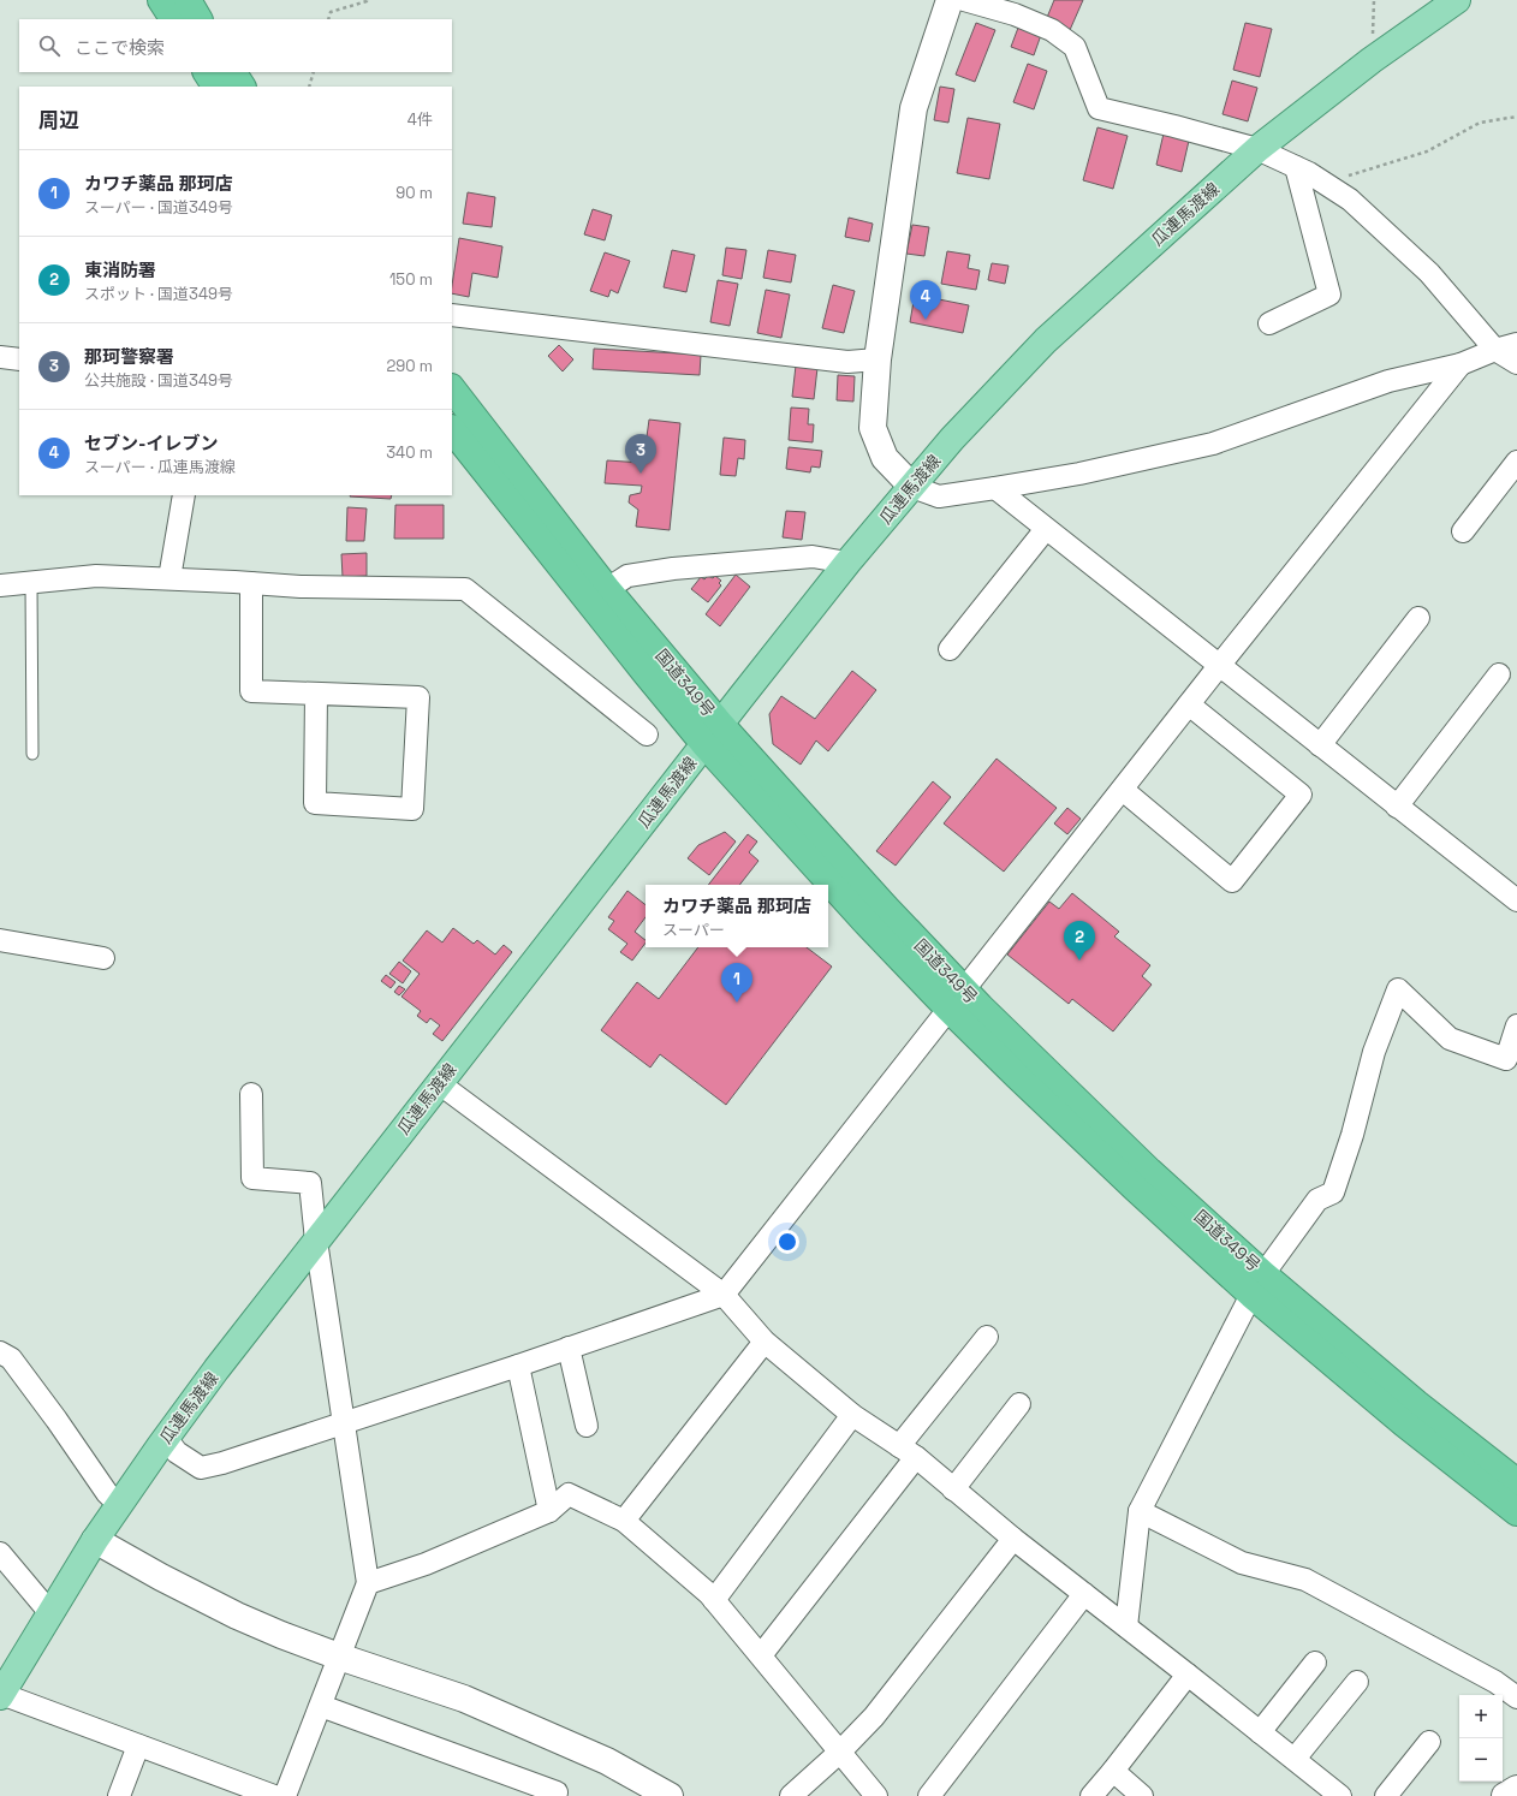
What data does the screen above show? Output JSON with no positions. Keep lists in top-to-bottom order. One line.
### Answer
{"streets":{"highway":["国道349号"],"main road":["瓜連馬渡線"]},"crossings":[["瓜連馬渡線","国道349号"]],"page":{"search":"ここで検索","heading":["周辺","4件"],"list":[{"mark":"1","name":"カワチ薬品 那珂店","note":"スーパー · 国道349号","value":"90 m"},{"mark":"2","name":"東消防署","note":"スポット · 国道349号","value":"150 m"},{"mark":"3","name":"那珂警察署","note":"公共施設 · 国道349号","value":"290 m"},{"mark":"4","name":"セブン-イレブン","note":"スーパー · 瓜連馬渡線","value":"340 m"}],"pins":["4","3","2","1"],"popup":["カワチ薬品 那珂店","スーパー"],"map_buttons":["+","−"]}}
